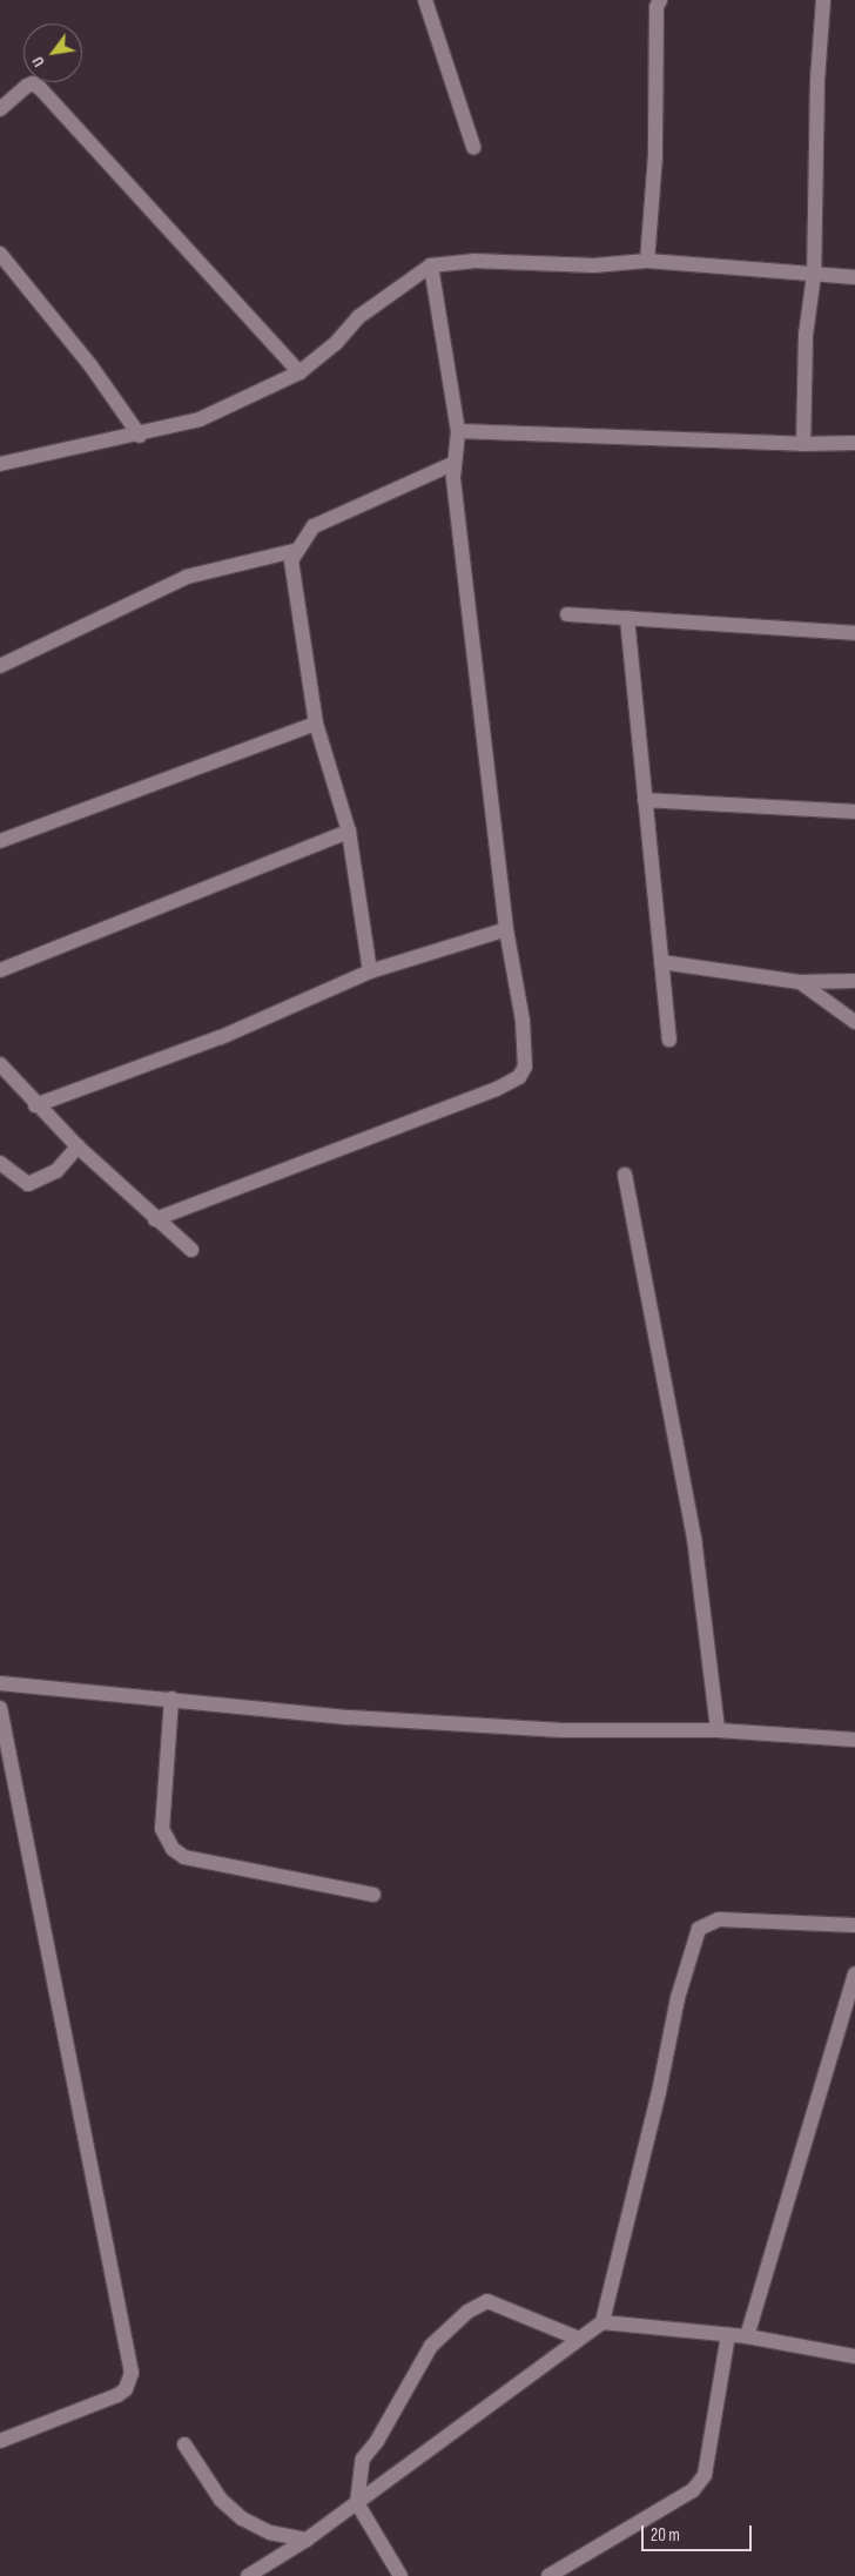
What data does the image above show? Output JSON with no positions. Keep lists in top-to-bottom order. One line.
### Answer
{"scale_bar":"20 m","north":"bottom left"}
